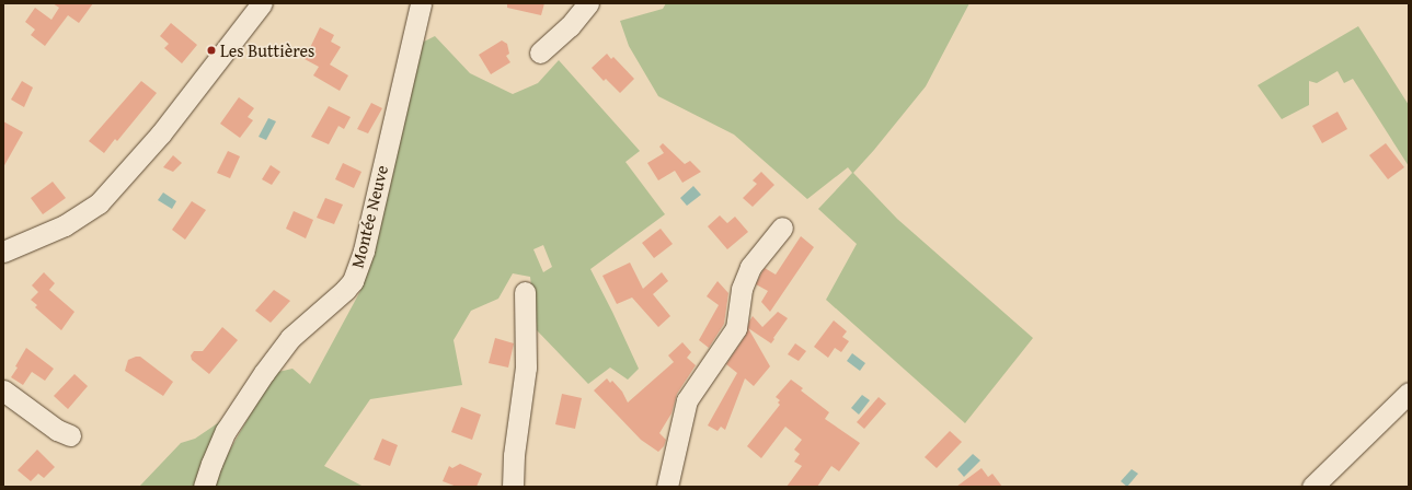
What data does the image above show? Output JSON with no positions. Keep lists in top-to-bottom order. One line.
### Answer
{"streets":{"street":["Montée Neuve"]},"places":["Les Buttières"]}
